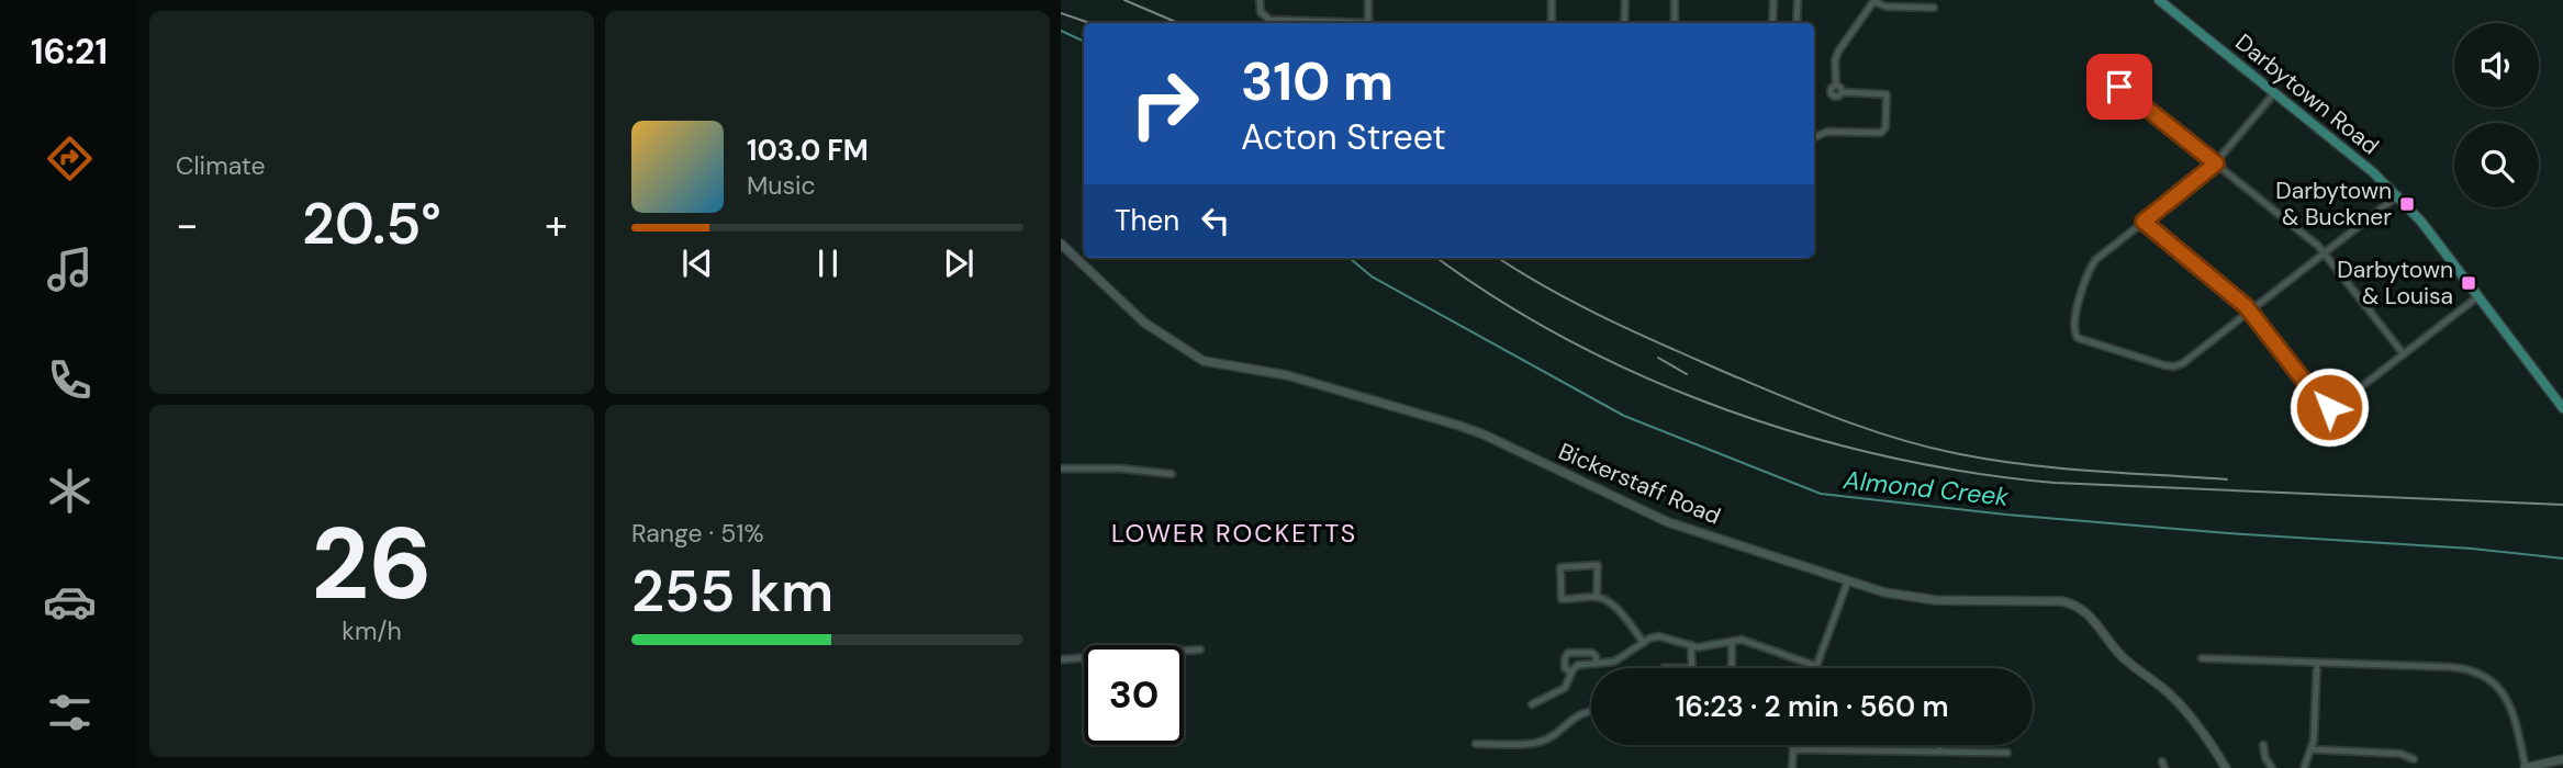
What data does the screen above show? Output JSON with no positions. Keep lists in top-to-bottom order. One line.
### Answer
{"streets":{"main road":["Darbytown Road"],"street":["Bickerstaff Road"]},"districts":["LOWER ROCKETTS"],"water":["Almond Creek"],"places":{"transit":["Darbytown & Buckner","Darbytown & Louisa"]},"page":{"tabs":"16:21","tile":["Climate",["26","km/h"],["Range · 51%","255 km"]],"turn":["310 m","Acton Street"],"song":["103.0 FM","Music"],"then":"Then","heat":["−","20.5°","+"],"limit":"30","trip":"16:23 · 2 min · 560 m"}}
